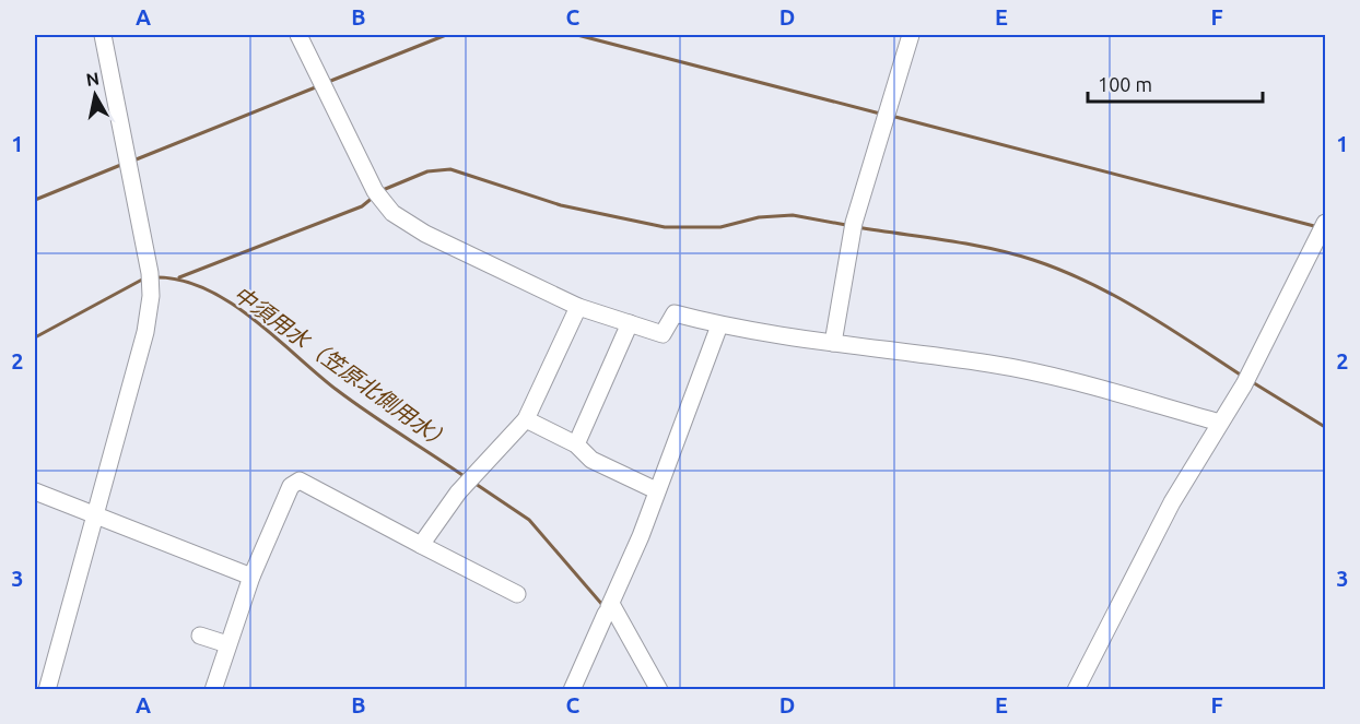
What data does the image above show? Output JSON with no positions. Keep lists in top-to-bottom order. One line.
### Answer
{"water":["中須用水（笠原北側用水）"],"scale_bar":"100 m","north":"top","grid":{"columns":["A","B","C","D","E","F"],"rows":["1","2","3"]}}
